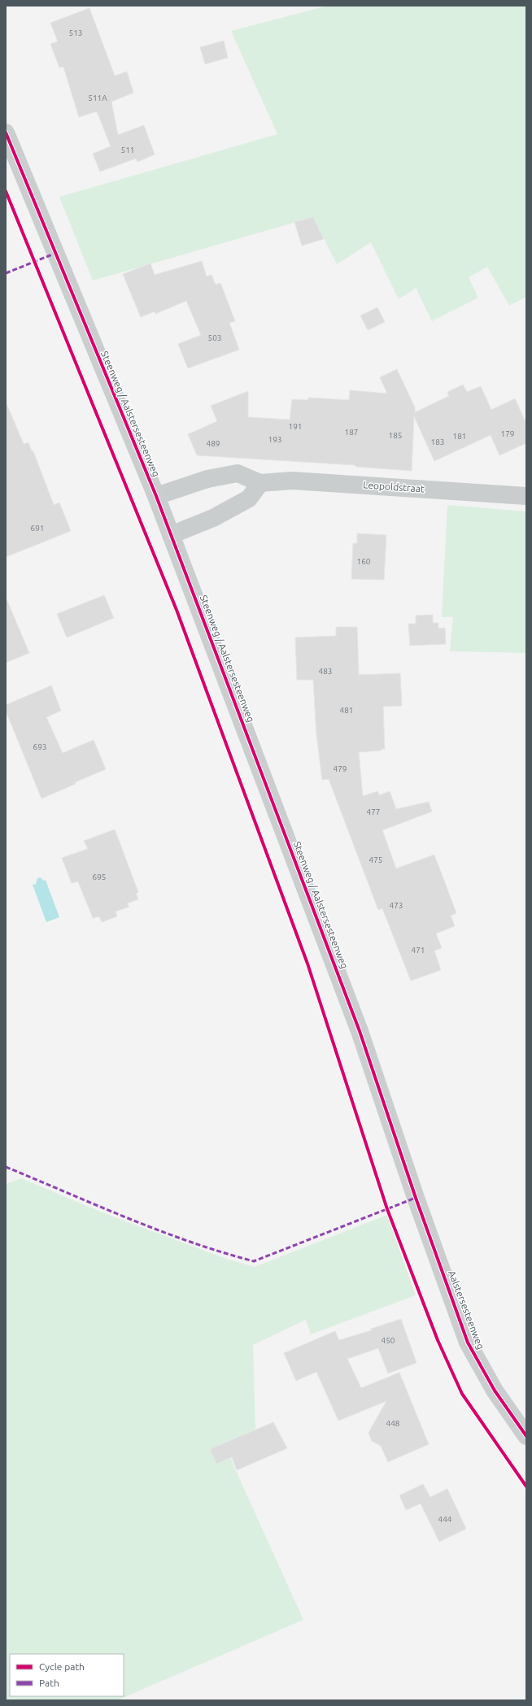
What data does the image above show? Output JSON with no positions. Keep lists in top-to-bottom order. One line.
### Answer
{"streets":{"main road":["Steenweg / Aalstersesteenweg","Aalstersesteenweg"],"street":["Leopoldstraat"]},"crossings":[["Steenweg / Aalstersesteenweg","Leopoldstraat"],["Steenweg / Aalstersesteenweg","Aalstersesteenweg"]],"house_numbers":["513","511A","511","503","191","187","179","185","181","193","183","489","691","160","483","481","693","479","477","475","695","473","471","450","448","444"],"legend":["Cycle path","Path"]}
